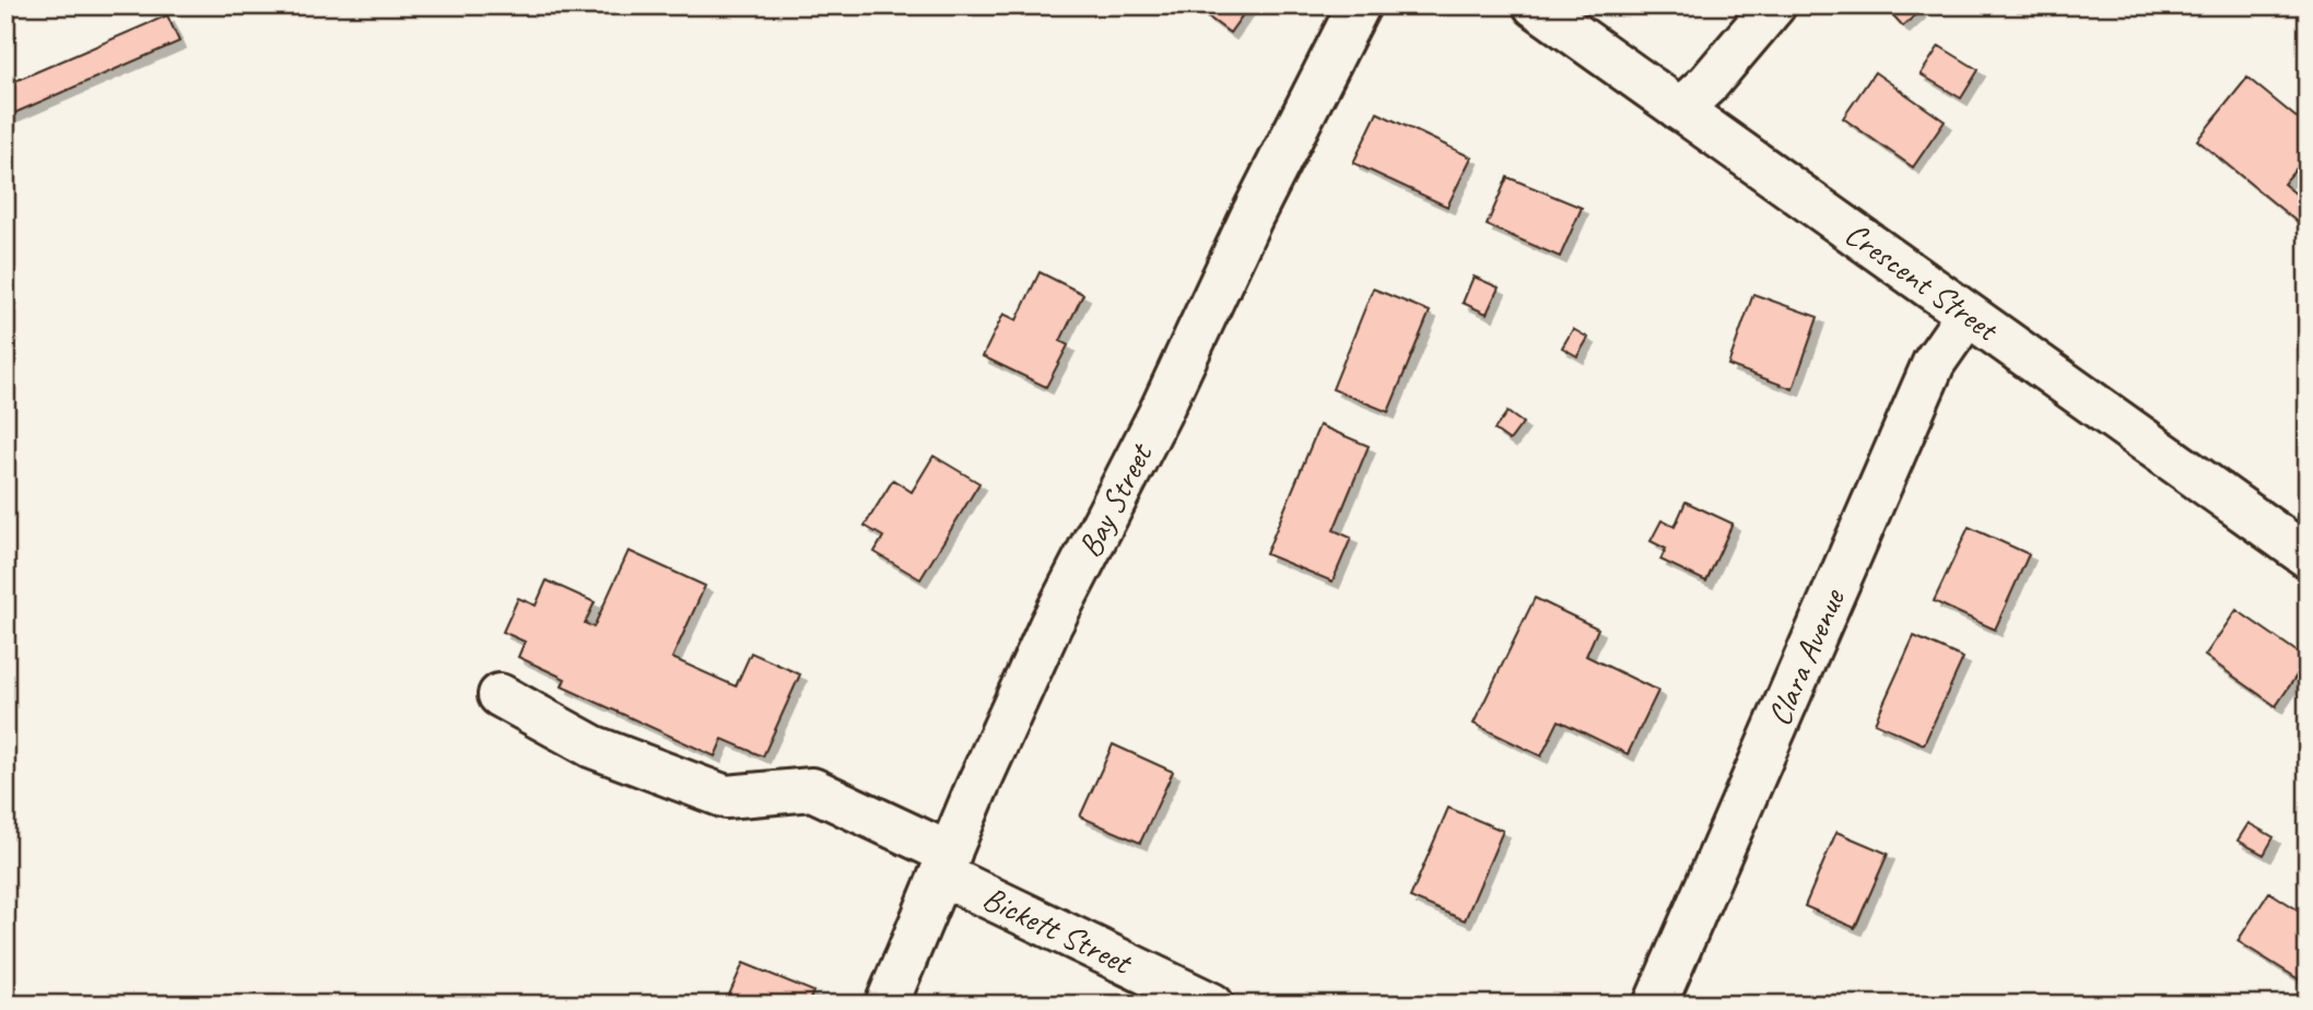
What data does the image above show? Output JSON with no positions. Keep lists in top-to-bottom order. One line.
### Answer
{"streets":{"street":["Crescent Street","Bay Street","Clara Avenue","Bickett Street"]},"crossings":[["Crescent Street","Clara Avenue"],["Bay Street","Bickett Street"]]}
